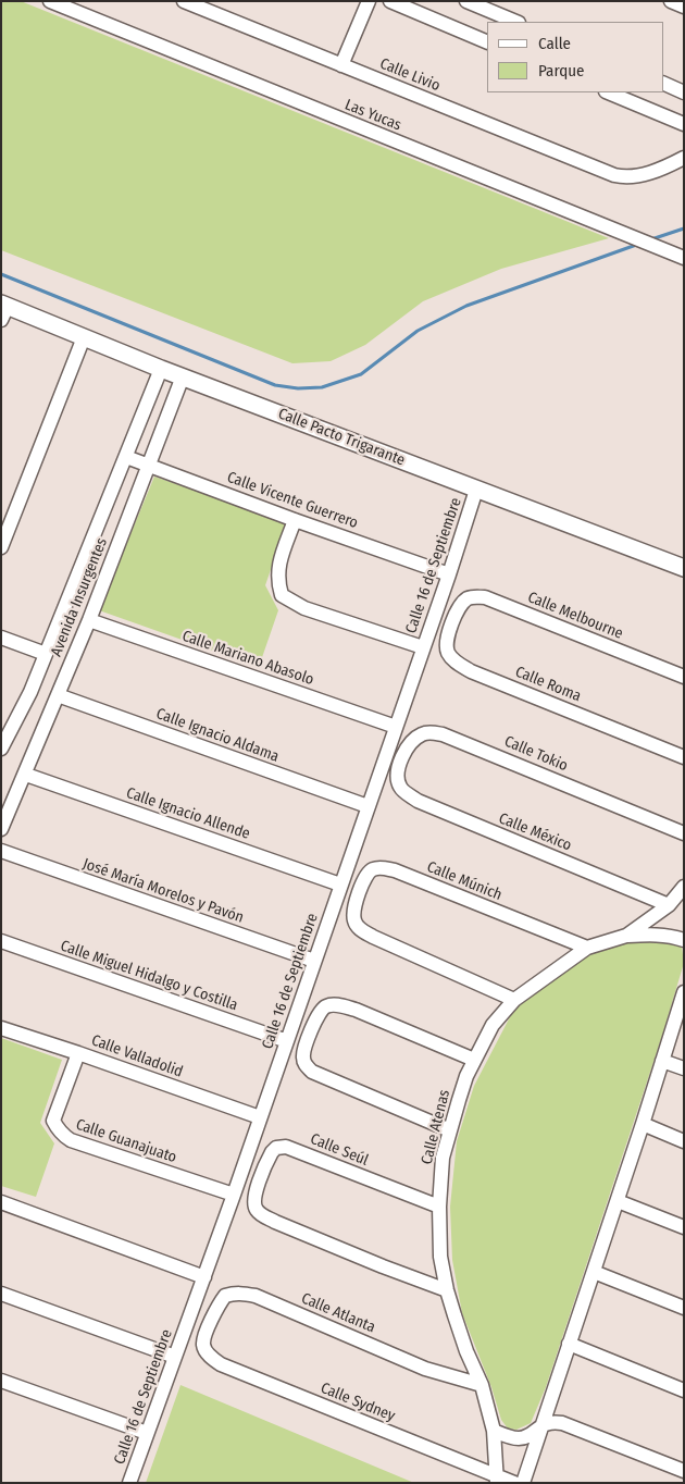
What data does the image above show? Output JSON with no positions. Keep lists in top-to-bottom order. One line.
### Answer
{"streets":{"street":["Calle Livio","Las Yucas","Calle Pacto Trigarante","Calle Vicente Guerrero","Calle 16 de Septiembre","Avenida Insurgentes","Calle Melbourne","Calle Mariano Abasolo","Calle Roma","Calle Ignacio Aldama","Calle Tokio","Calle Ignacio Allende","Calle México","Calle Múnich","José María Morelos y Pavón","Calle Miguel Hidalgo y Costilla","Calle Valladolid","Calle Atenas","Calle Guanajuato","Calle Seúl","Calle Atlanta","Calle Sydney"]},"crossings":[["Calle Pacto Trigarante","Calle 16 de Septiembre"],["Calle Pacto Trigarante","Avenida Insurgentes"],["Calle Vicente Guerrero","Calle 16 de Septiembre"],["Calle Vicente Guerrero","Avenida Insurgentes"],["Calle 16 de Septiembre","Calle Mariano Abasolo"],["Calle 16 de Septiembre","Calle Ignacio Aldama"],["Calle 16 de Septiembre","Calle Ignacio Allende"],["Calle 16 de Septiembre","José María Morelos y Pavón"],["Calle 16 de Septiembre","Calle Miguel Hidalgo y Costilla"],["Calle 16 de Septiembre","Calle Valladolid"],["Calle 16 de Septiembre","Calle Guanajuato"],["Avenida Insurgentes","Calle Mariano Abasolo"],["Avenida Insurgentes","Calle Ignacio Aldama"],["Avenida Insurgentes","Calle Ignacio Allende"],["Calle Melbourne","Calle Roma"],["Calle Tokio","Calle México"],["Calle México","Calle Atenas"],["Calle Múnich","Calle Atenas"],["Calle Valladolid","Calle Guanajuato"],["Calle Atenas","Calle Seúl"],["Calle Atenas","Calle Atlanta"],["Calle Atenas","Calle Sydney"],["Calle Atlanta","Calle Sydney"]],"legend":["Calle","Parque"]}
